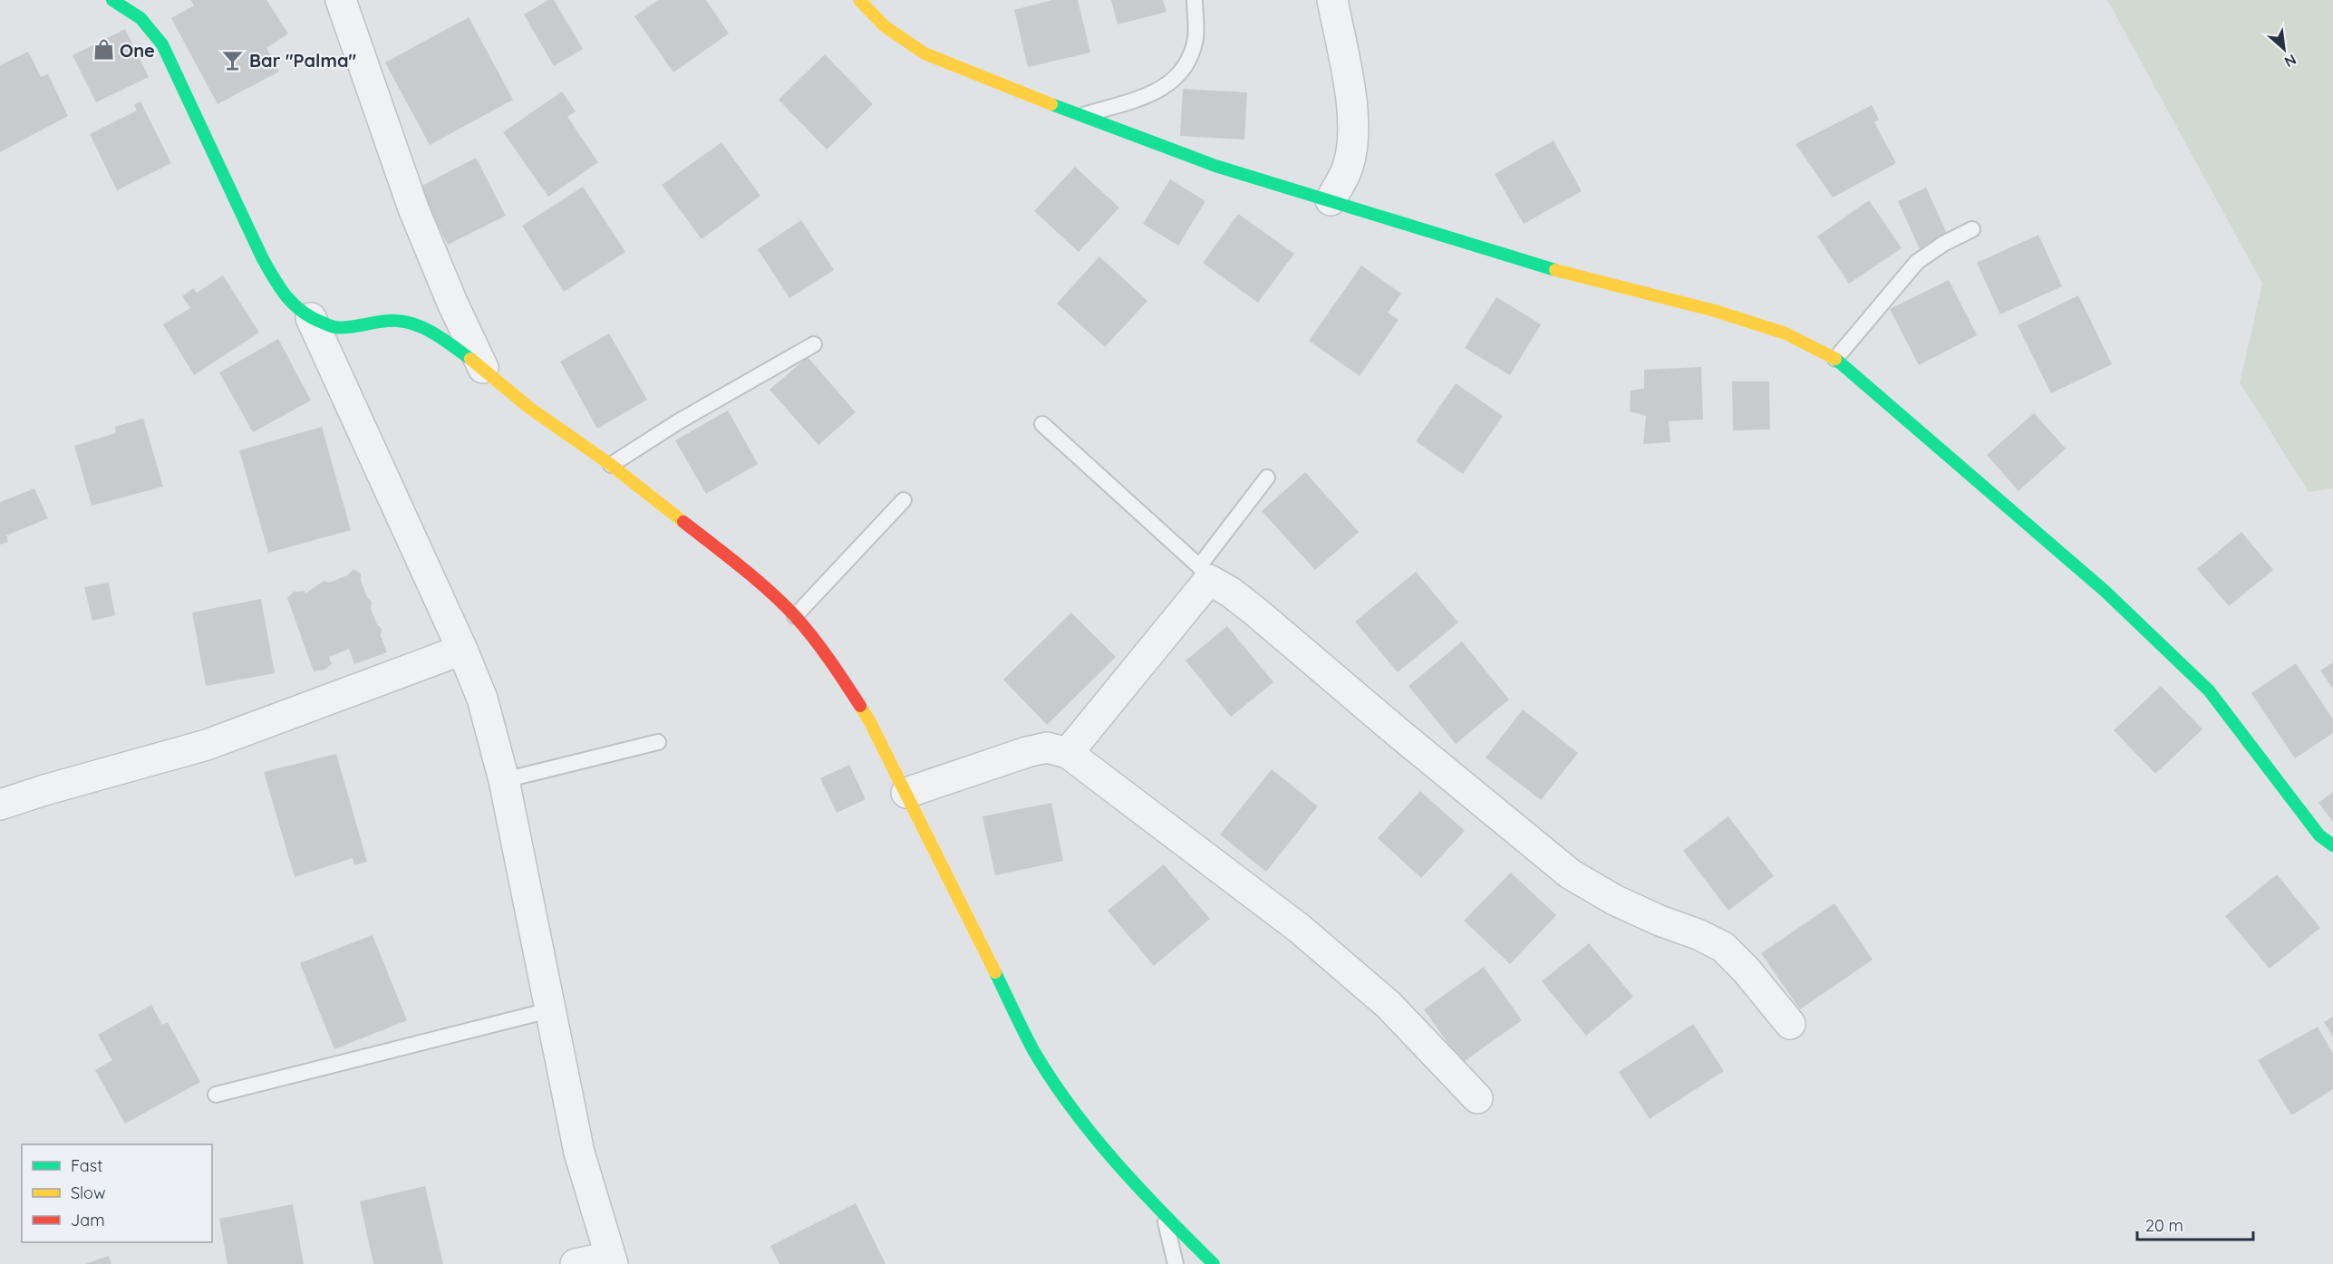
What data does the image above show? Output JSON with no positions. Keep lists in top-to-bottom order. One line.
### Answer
{"places":{"shop":["One"],"bar":["Bar \"Palma\""]},"legend":["Fast","Slow","Jam"],"scale_bar":"20 m","north":"bottom right"}
